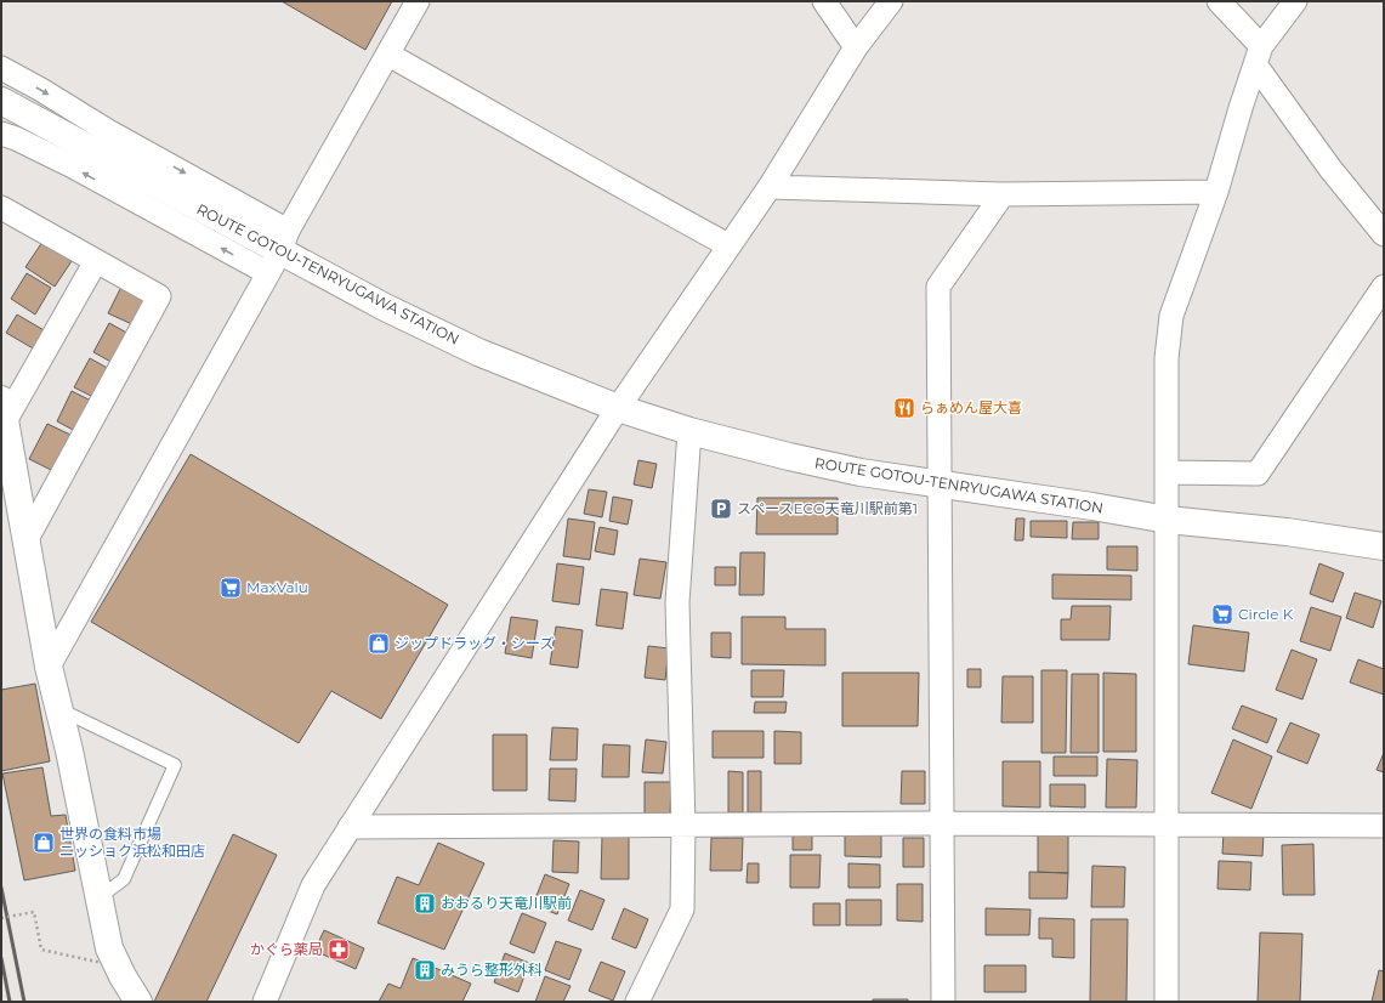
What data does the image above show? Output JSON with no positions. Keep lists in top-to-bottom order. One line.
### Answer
{"streets":{"main road":["ROUTE GOTOU-TENRYUGAWA STATION"]},"places":{"restaurant":["らぁめん屋大喜"],"parking":["スペースECO天竜川駅前第1"],"supermarket":["MaxValu","Circle K"],"shop":["ジップドラッグ・シーズ","世界の食料市場 ニッショク浜松和田店"],"building":["おおるり天竜川駅前","みうら整形外科"],"pharmacy":["かぐら薬局"]}}
